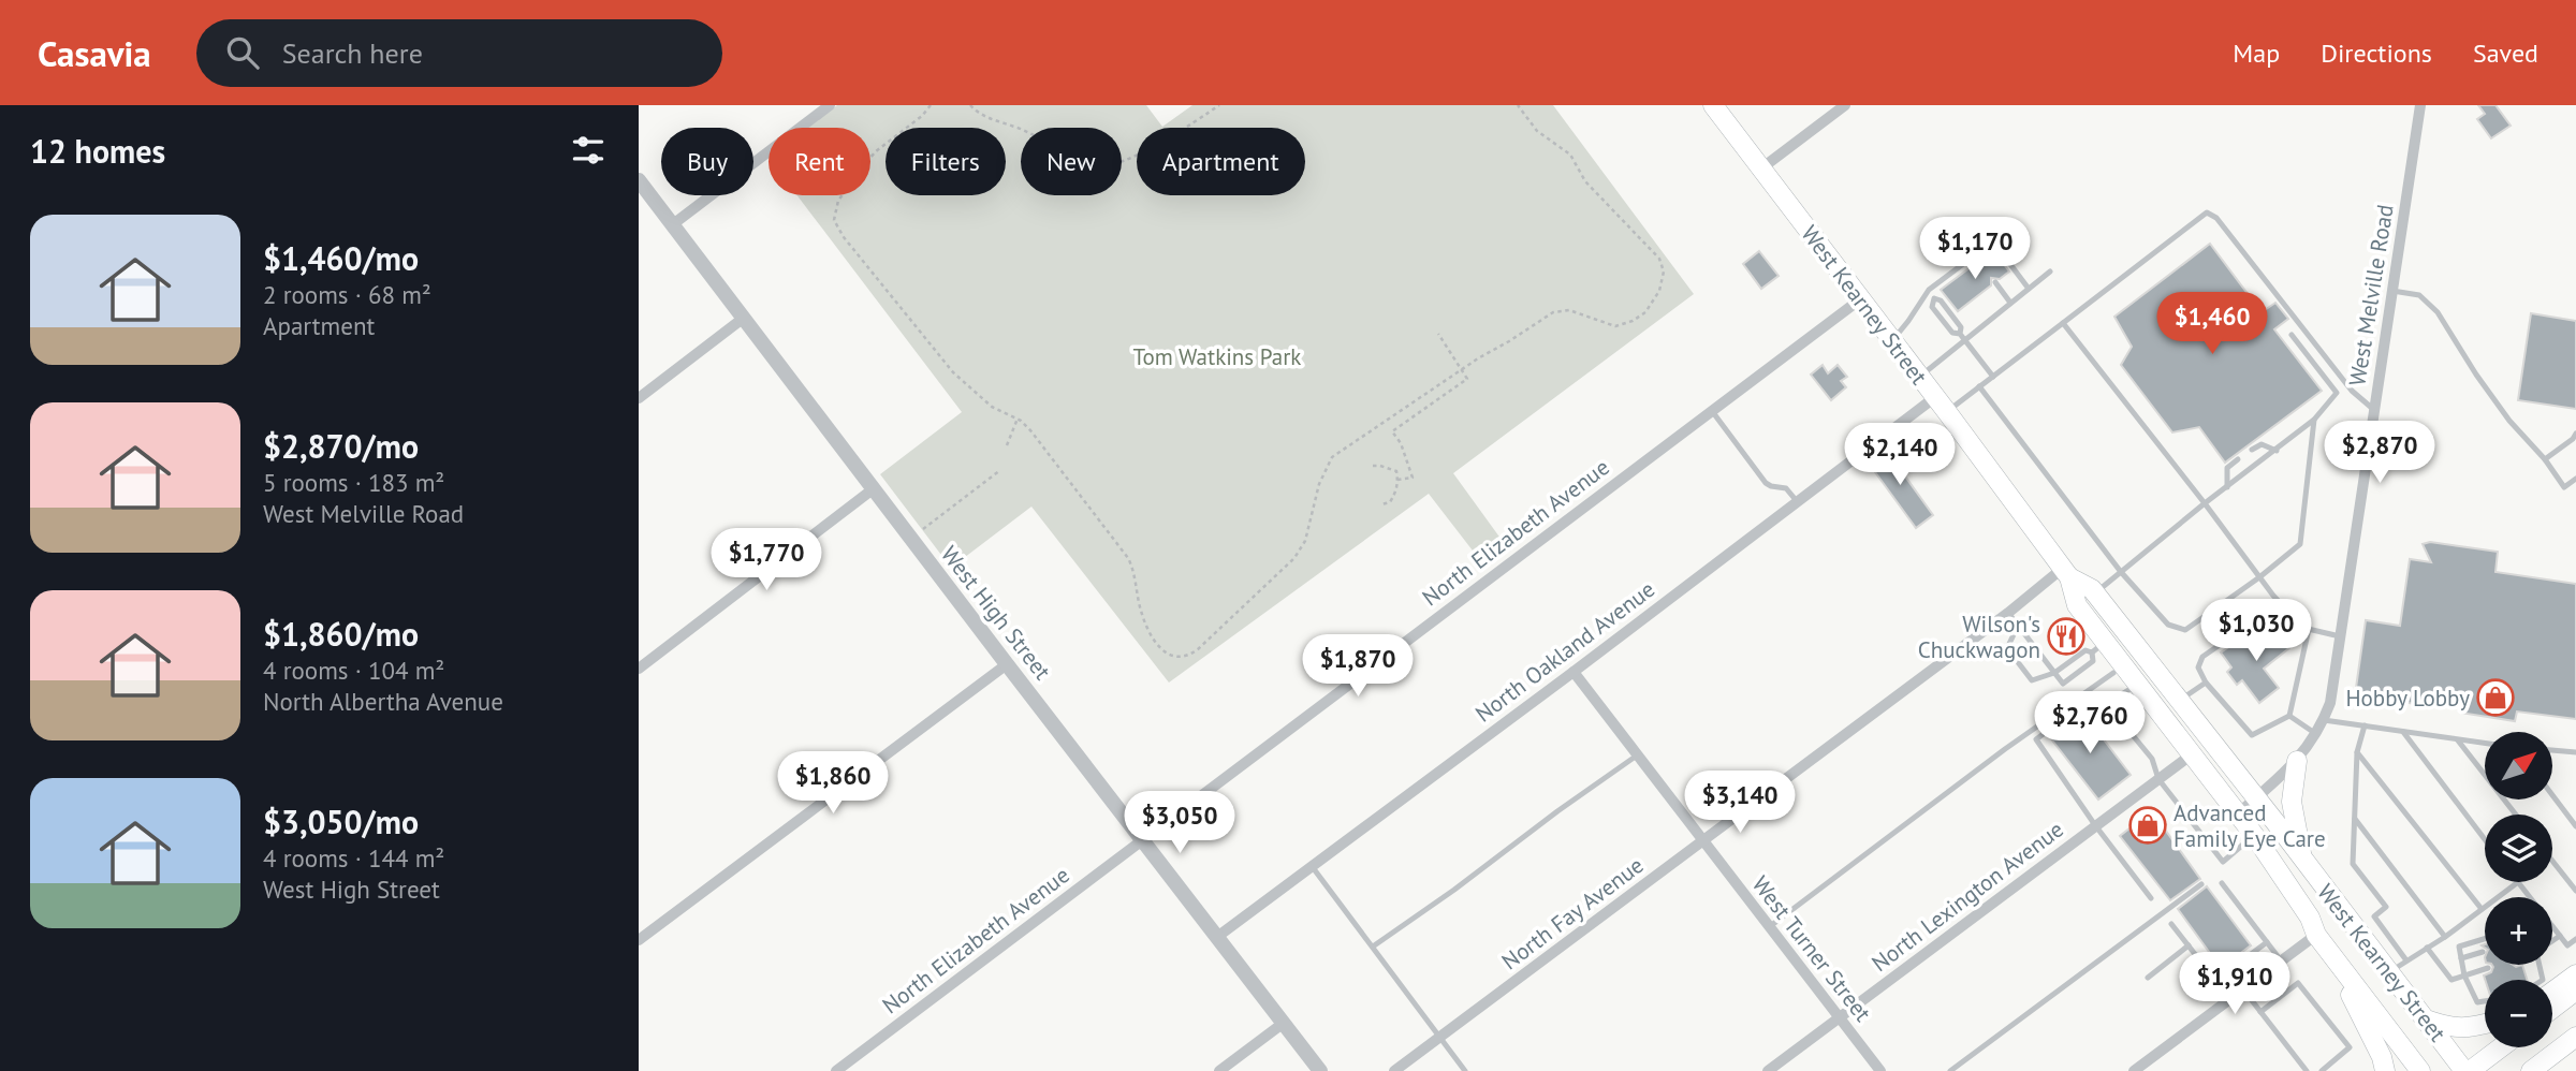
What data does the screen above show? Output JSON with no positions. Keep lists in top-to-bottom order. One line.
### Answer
{"streets":{"main road":["West Kearney Street"],"street":["West Melville Road","North Elizabeth Avenue","West High Street","North Oakland Avenue","North Lexington Avenue","North Fay Avenue","West Turner Street"]},"crossings":[["West Melville Road","West Kearney Street"],["West Kearney Street","North Elizabeth Avenue"],["West Kearney Street","North Oakland Avenue"],["West Kearney Street","North Lexington Avenue"],["West Kearney Street","North Fay Avenue"],["North Elizabeth Avenue","West High Street"],["West High Street","North Oakland Avenue"],["North Oakland Avenue","West Turner Street"],["North Lexington Avenue","West Turner Street"],["North Fay Avenue","West Turner Street"]],"parks":["Tom Watkins Park"],"places":{"restaurant":["Wilson's Chuckwagon"],"shop":["Hobby Lobby","Advanced Family Eye Care"]},"north":"top right","page":{"header":"Casavia","search":"Search here","nav":["Map","Directions","Saved"],"heading":"12 homes","chip":["Buy","Rent","Filters","New","Apartment"],"list":[{"name":"$1,460/mo","note":"2 rooms · 68 m² · Apartment"},{"name":"$2,870/mo","note":"5 rooms · 183 m² · West Melville Road"},{"name":"$1,860/mo","note":"4 rooms · 104 m² · North Albertha Avenue"},{"name":"$3,050/mo","note":"4 rooms · 144 m² · West High Street"}],"price":["$1,170","$1,460","$2,870","$2,140","$1,770","$1,030","$1,870","$2,760","$1,860","$3,140","$3,050","$1,910"],"map_buttons":["+","−"]}}
